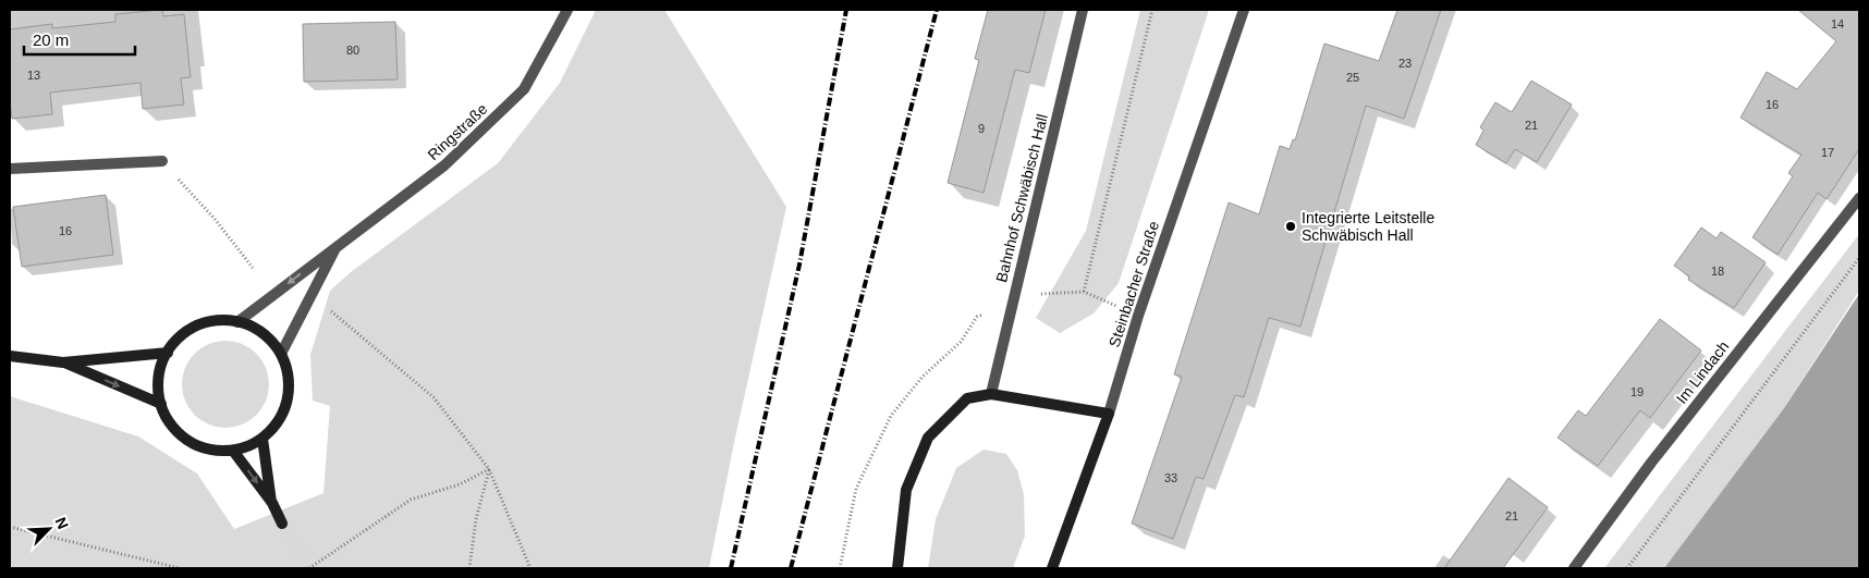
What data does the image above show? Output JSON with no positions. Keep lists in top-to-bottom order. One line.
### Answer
{"streets":{"main road":["Steinbacher Straße"],"street":["Ringstraße","Bahnhof Schwäbisch Hall","Im Lindach"]},"places":["Integrierte Leitstelle Schwäbisch Hall"],"house_numbers":["14","80","23","13","25","16","21","9","17","16","18","19","33","21"],"scale_bar":"20 m","north":"top right"}
